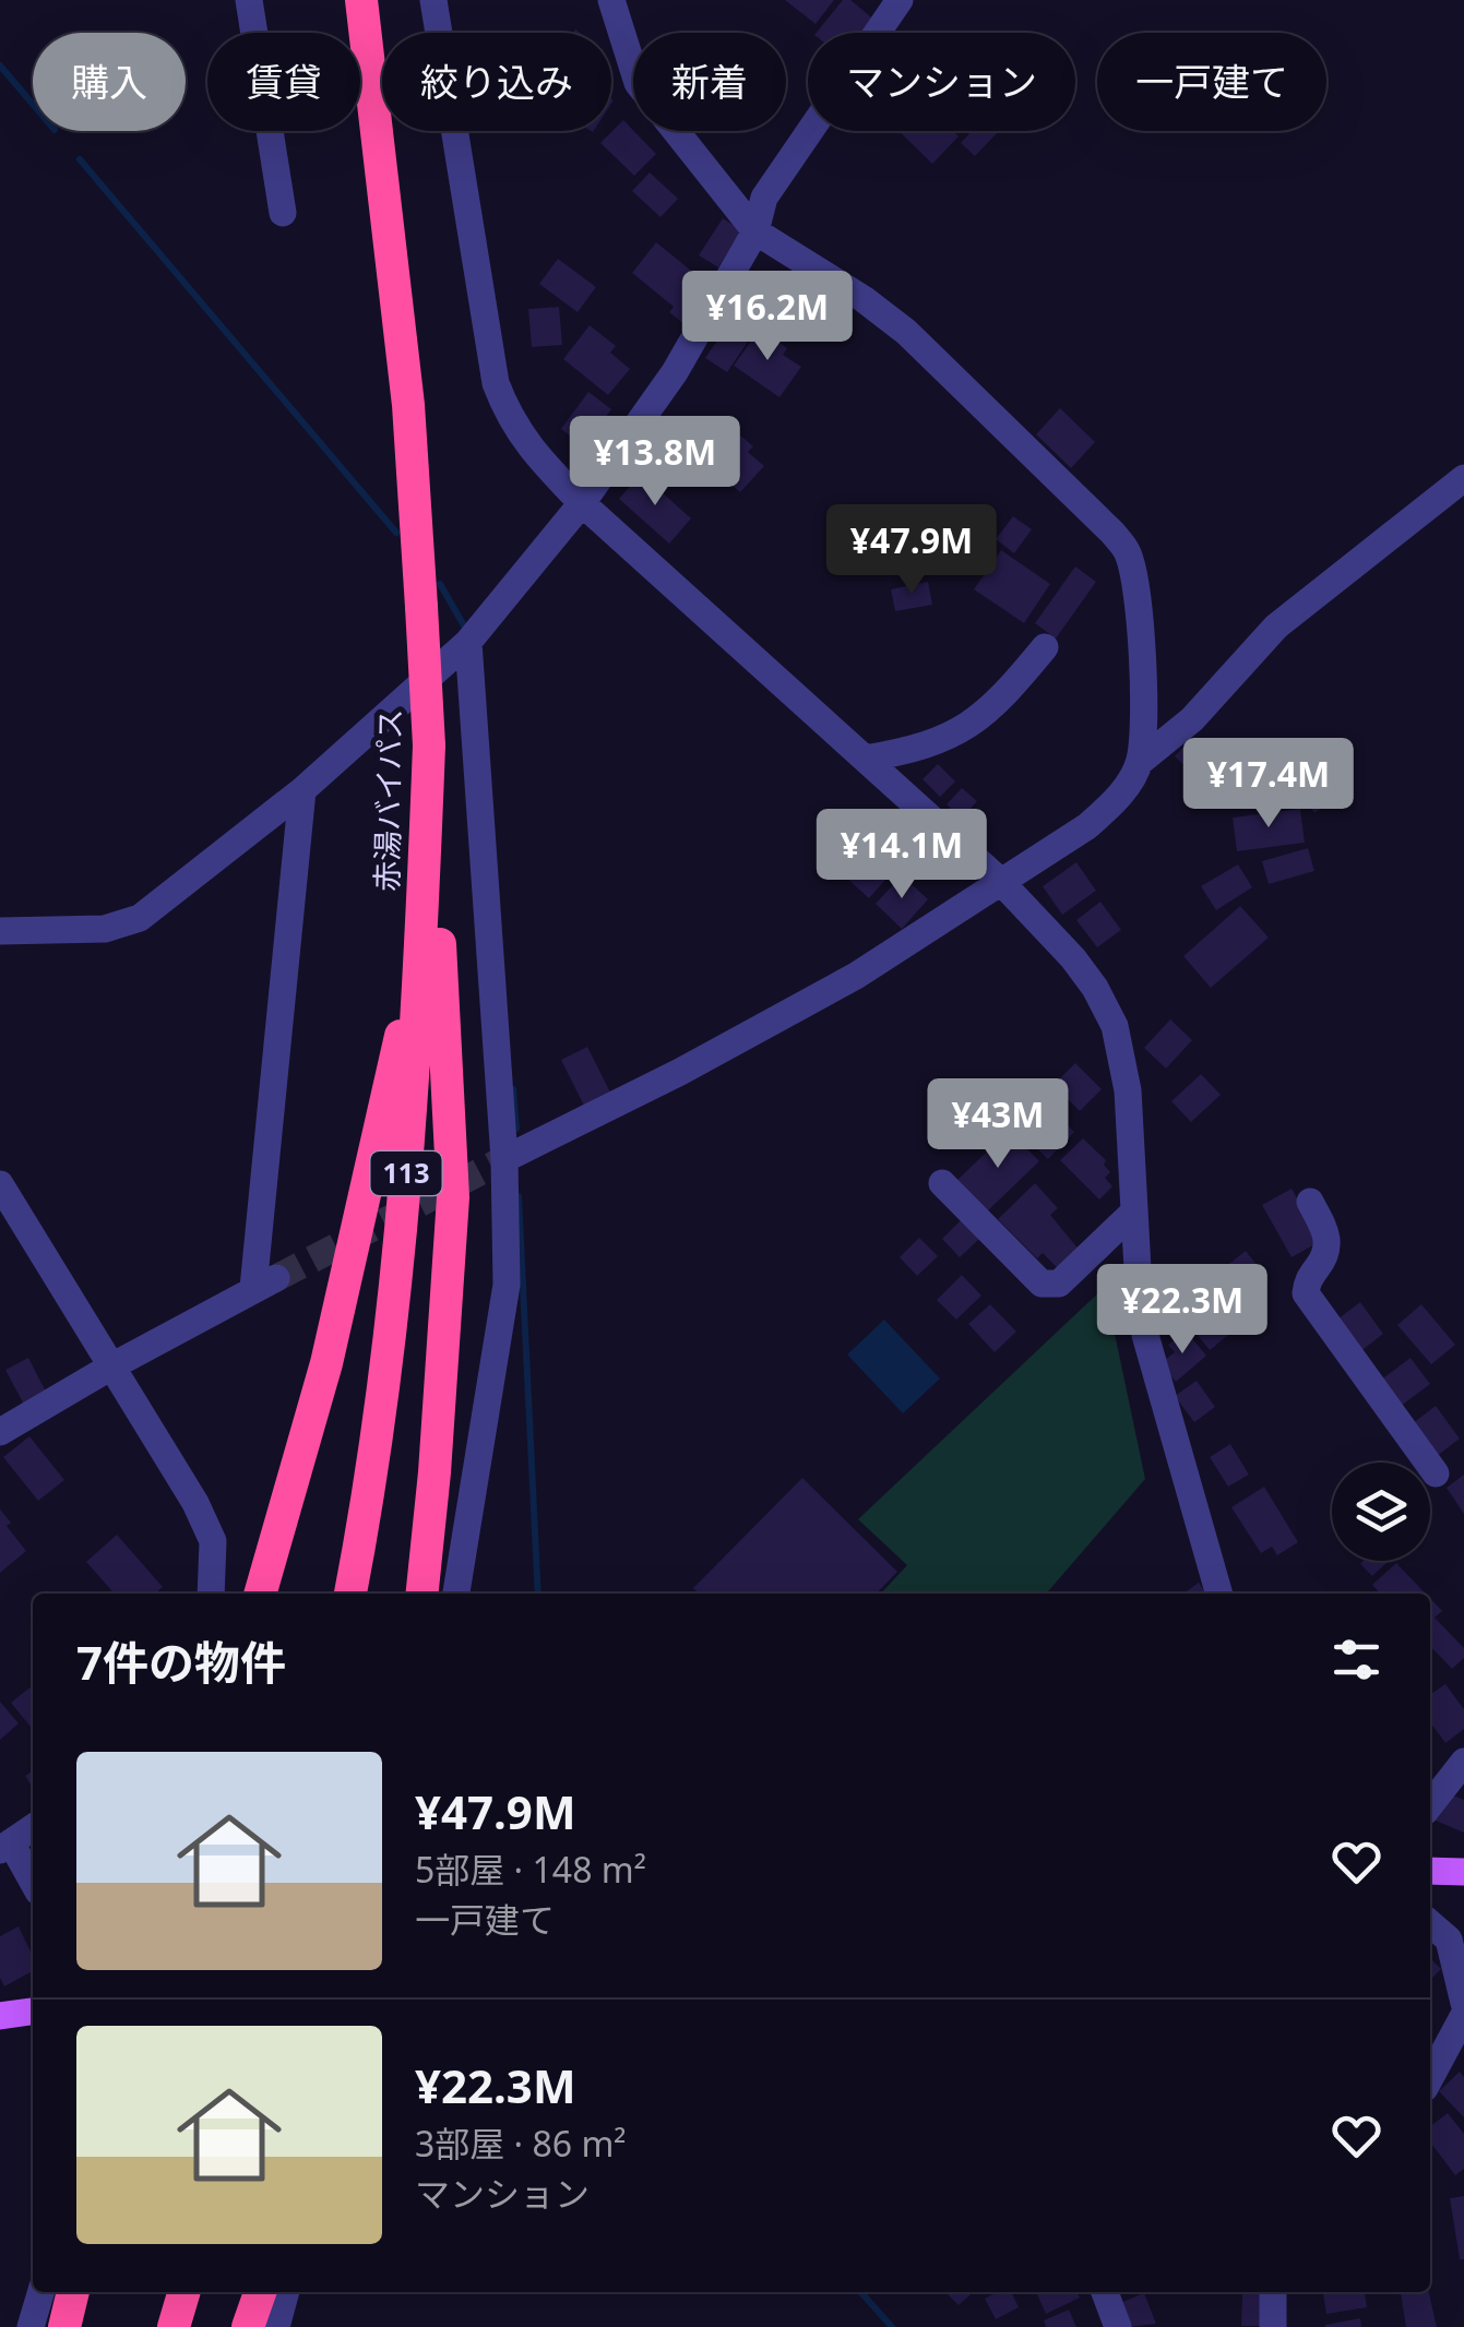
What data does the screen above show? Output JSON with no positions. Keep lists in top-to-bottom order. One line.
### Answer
{"streets":{"highway":["赤湯バイパス","113"]},"page":{"chip":["購入","賃貸","絞り込み","新着","マンション","一戸建て"],"price":["¥16.2M","¥13.8M","¥47.9M","¥17.4M","¥14.1M","¥43M","¥22.3M"],"heading":"7件の物件","list":[{"name":"¥47.9M","note":"5部屋 · 148 m² · 一戸建て"},{"name":"¥22.3M","note":"3部屋 · 86 m² · マンション"}]}}
